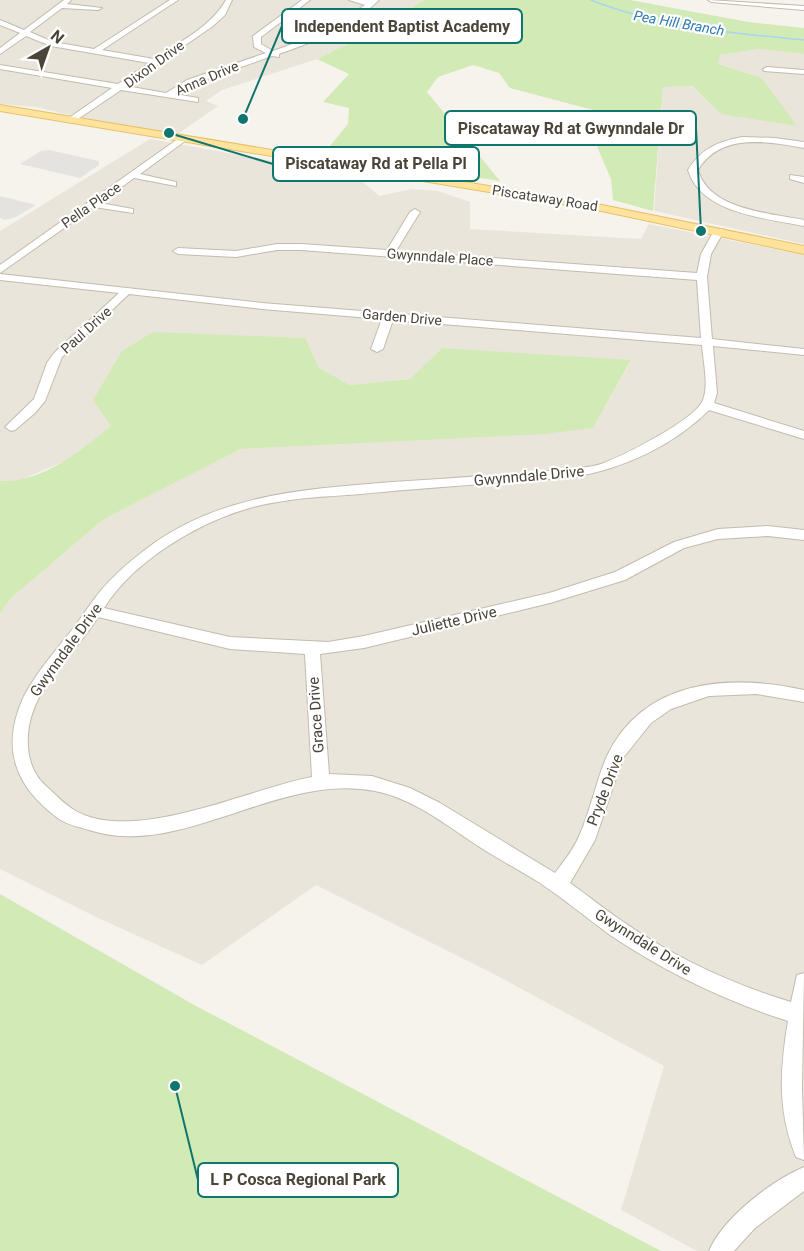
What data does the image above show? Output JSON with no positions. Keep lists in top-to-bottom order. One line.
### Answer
{"streets":{"main road":["Piscataway Road"],"street":["Dixon Drive","Anna Drive","Pella Place","Gwynndale Place","Garden Drive","Paul Drive","Gwynndale Drive","Juliette Drive","Grace Drive","Pryde Drive"]},"crossings":[["Dixon Drive","Piscataway Road"],["Piscataway Road","Pella Place"],["Garden Drive","Paul Drive"],["Gwynndale Drive","Juliette Drive"],["Gwynndale Drive","Grace Drive"],["Gwynndale Drive","Pryde Drive"],["Juliette Drive","Grace Drive"]],"water":["Pea Hill Branch"],"places":["Independent Baptist Academy","Piscataway Rd at Pella Pl","Piscataway Rd at Gwynndale Dr","L P Cosca Regional Park"],"north":"top right"}
